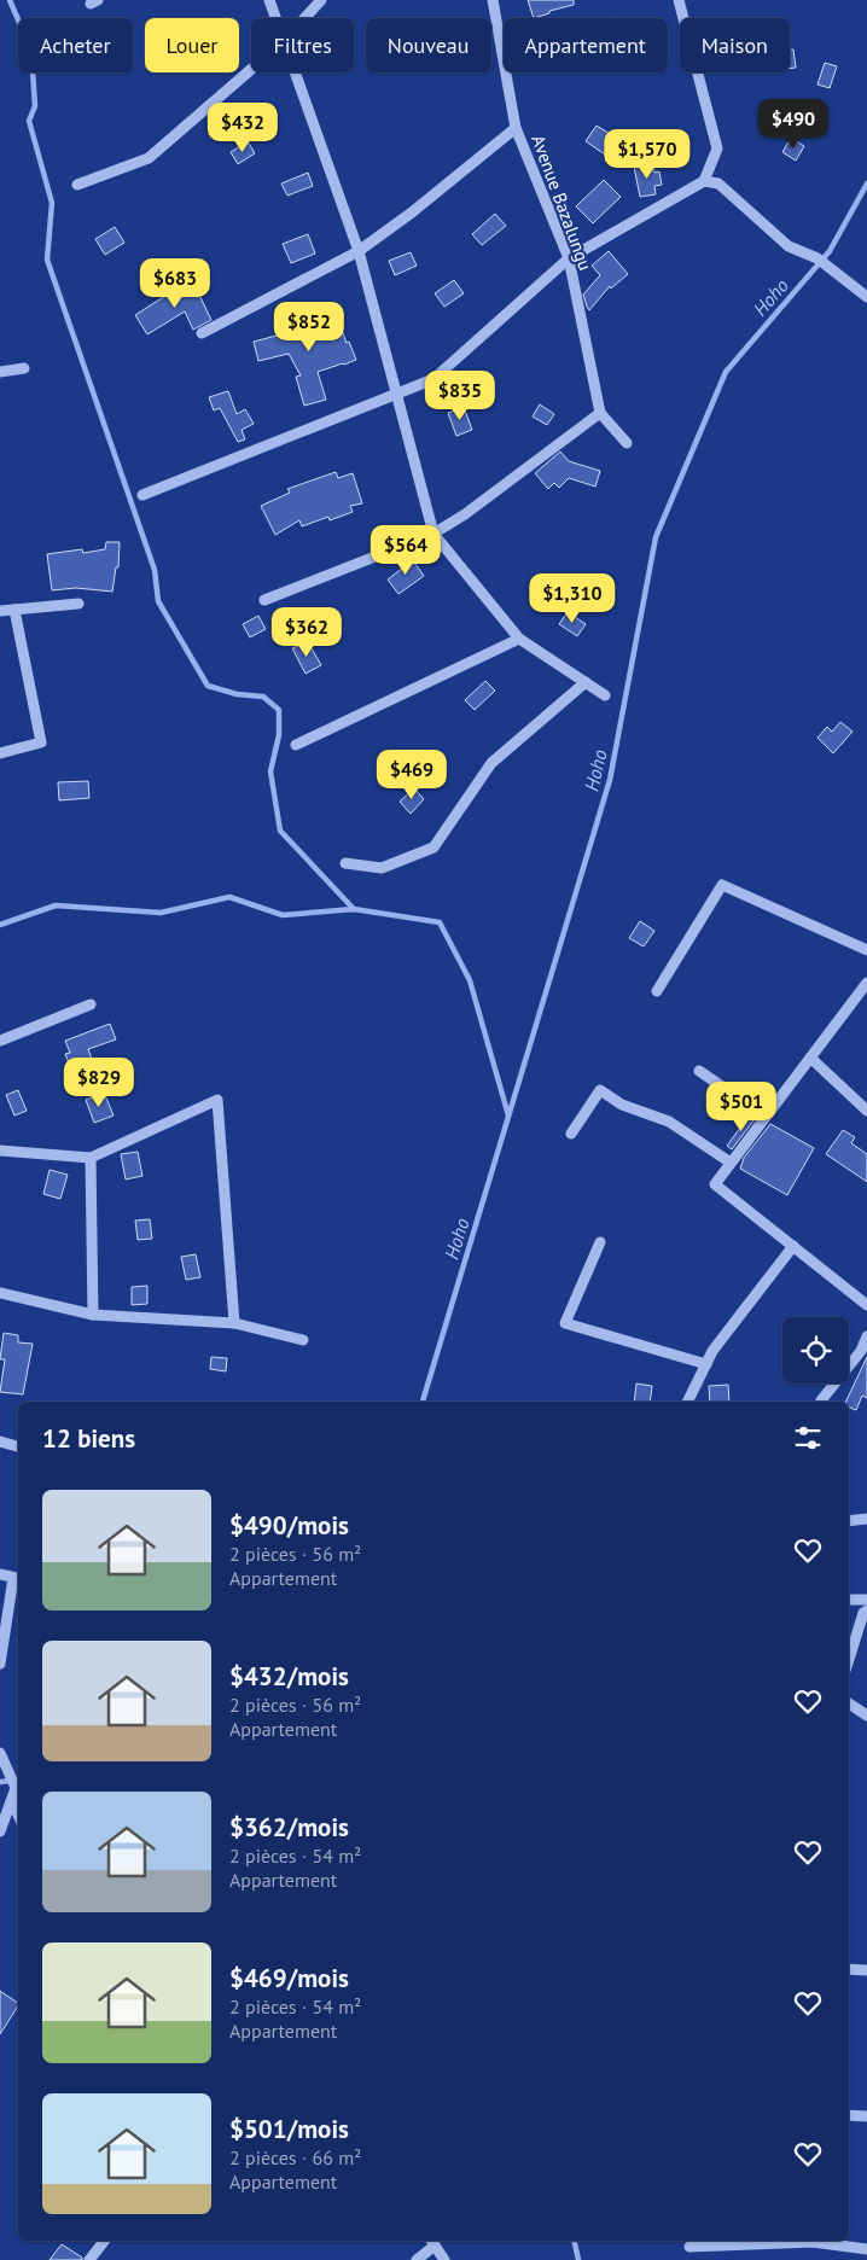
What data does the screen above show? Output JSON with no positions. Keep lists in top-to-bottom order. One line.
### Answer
{"streets":{"street":["Avenue Bazalungu"]},"water":["Hoho"],"page":{"chip":["Acheter","Louer","Filtres","Nouveau","Appartement","Maison"],"price":["$490","$432","$1,570","$683","$852","$835","$564","$1,310","$362","$469","$829","$501"],"heading":"12 biens","list":[{"name":"$490/mois","note":"2 pièces · 56 m² · Appartement"},{"name":"$432/mois","note":"2 pièces · 56 m² · Appartement"},{"name":"$362/mois","note":"2 pièces · 54 m² · Appartement"},{"name":"$469/mois","note":"2 pièces · 54 m² · Appartement"},{"name":"$501/mois","note":"2 pièces · 66 m² · Appartement"}]}}
